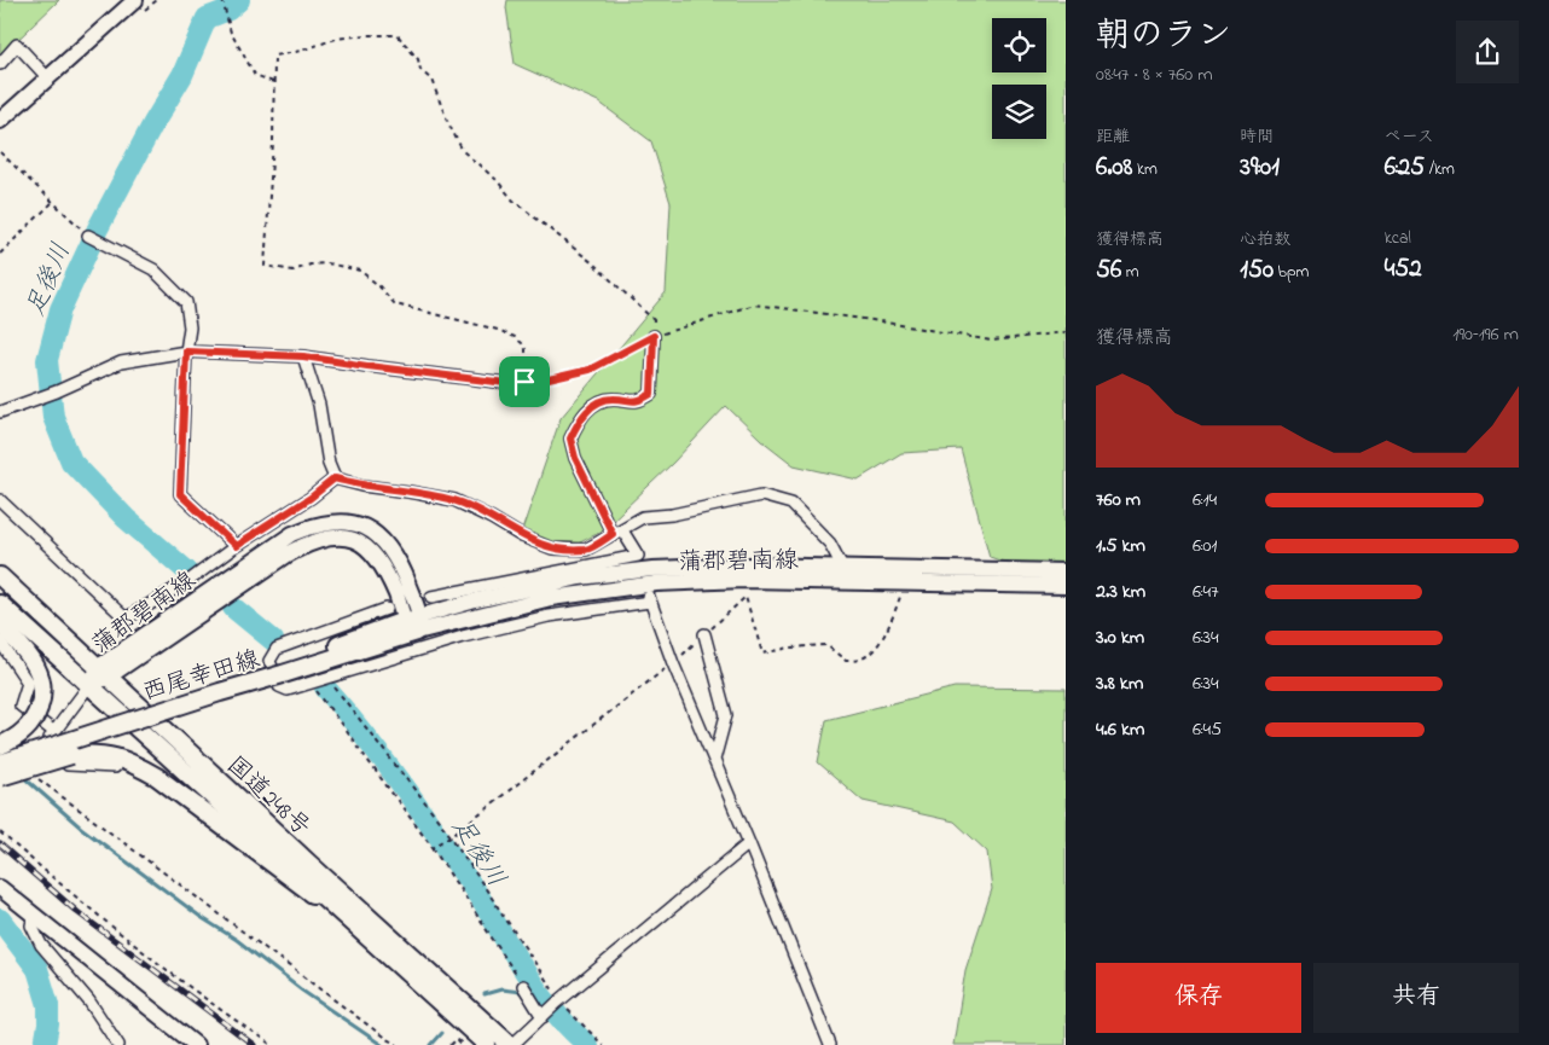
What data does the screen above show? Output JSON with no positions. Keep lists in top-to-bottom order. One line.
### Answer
{"streets":{"main road":["蒲郡碧南線","西尾幸田線","国道248号"]},"crossings":[["蒲郡碧南線","西尾幸田線"],["蒲郡碧南線","国道248号"]],"water":["足後川"],"page":{"heading":["朝のラン","08:47 · 8 × 760 m"],"stats":[["距離","6.08 km"],["時間","39:01"],["ペース","6:25 /km"],["獲得標高","56 m"],["心拍数","150 bpm"],["kcal","452"]],"chart":["獲得標高","190–196 m"],"list":[{"name":"760 m","note":"6:14"},{"name":"1.5 km","note":"6:01"},{"name":"2.3 km","note":"6:47"},{"name":"3.0 km","note":"6:34"},{"name":"3.8 km","note":"6:34"},{"name":"4.6 km","note":"6:45"}],"buttons":["保存","共有"]}}
